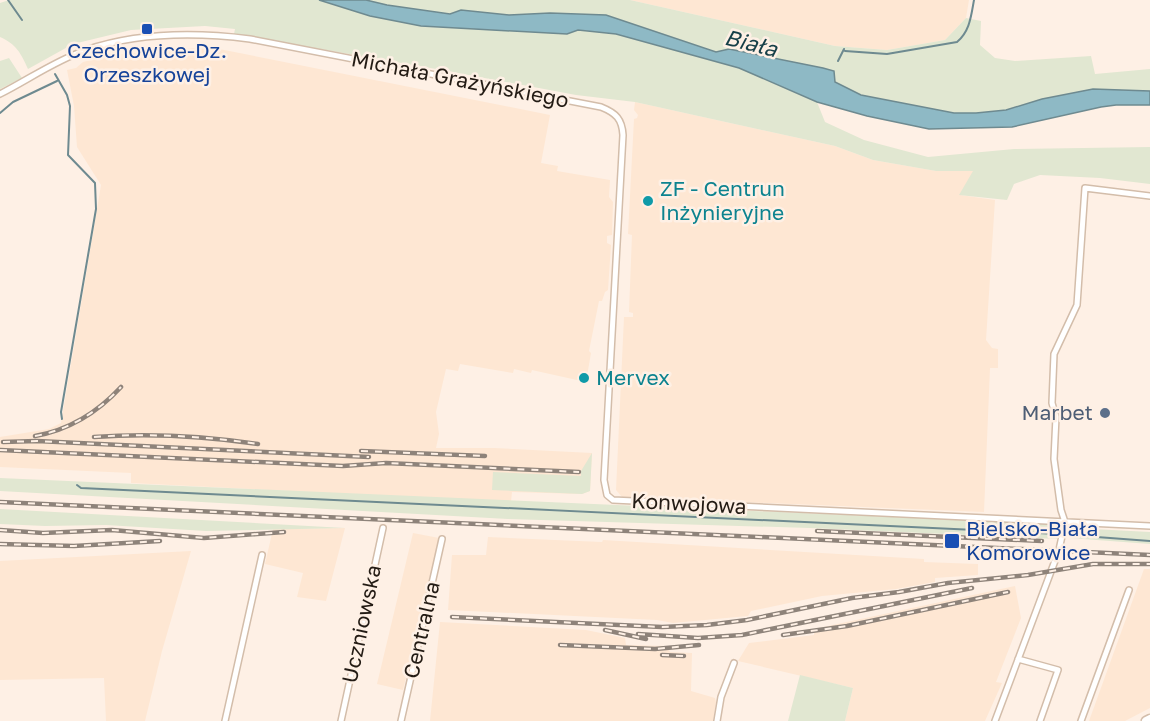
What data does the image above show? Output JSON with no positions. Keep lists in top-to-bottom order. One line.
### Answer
{"streets":{"street":["Michała Grażyńskiego","Konwojowa","Uczniowska","Centralna"]},"crossings":[["Michała Grażyńskiego","Konwojowa"]],"water":["Biała"],"places":{"transit":["Czechowice-Dz. Orzeszkowej","Bielsko-Biała Komorowice"],"other":["ZF - Centrun Inżynieryjne","Mervex","Marbet"]}}
